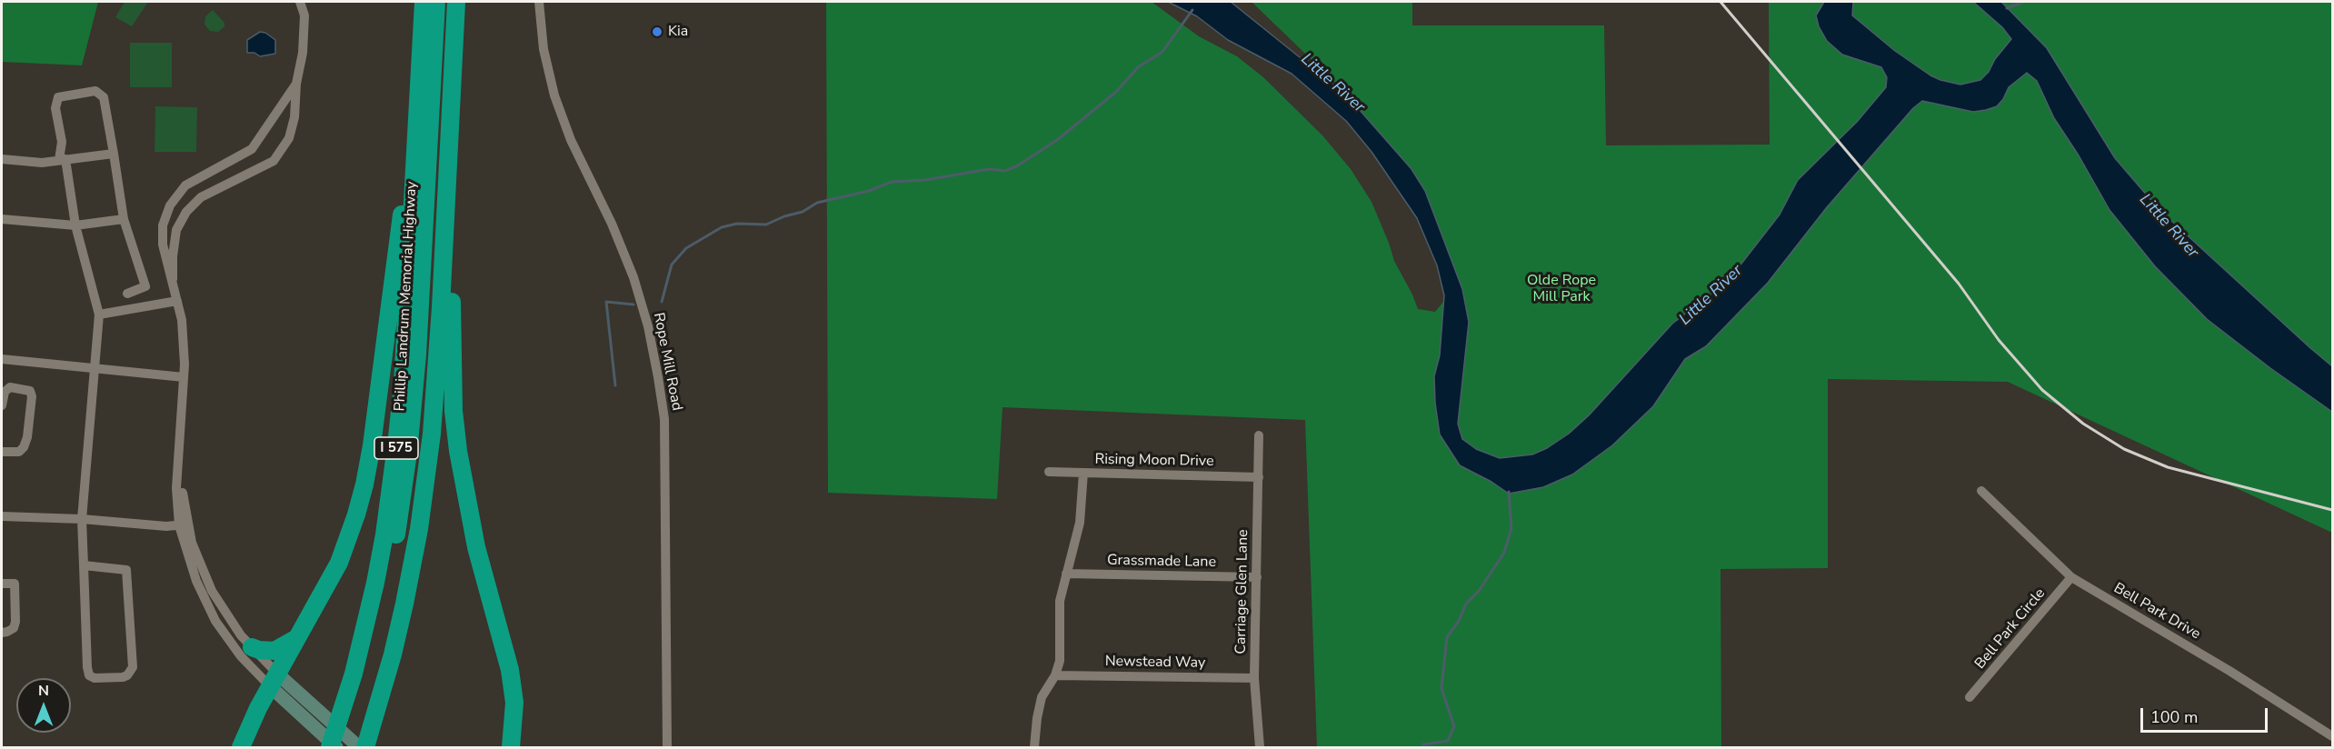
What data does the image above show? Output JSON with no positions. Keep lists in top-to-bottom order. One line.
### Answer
{"streets":{"highway":["Phillip Landrum Memorial Highway","I 575"],"street":["Rope Mill Road","Rising Moon Drive","Grassmade Lane","Carriage Glen Lane","Bell Park Drive","Bell Park Circle","Newstead Way"]},"crossings":[["Rising Moon Drive","Carriage Glen Lane"],["Grassmade Lane","Carriage Glen Lane"],["Carriage Glen Lane","Newstead Way"],["Bell Park Drive","Bell Park Circle"]],"water":["Little River"],"parks":["Olde Rope Mill Park"],"places":["Kia"],"scale_bar":"100 m","north":"top"}
